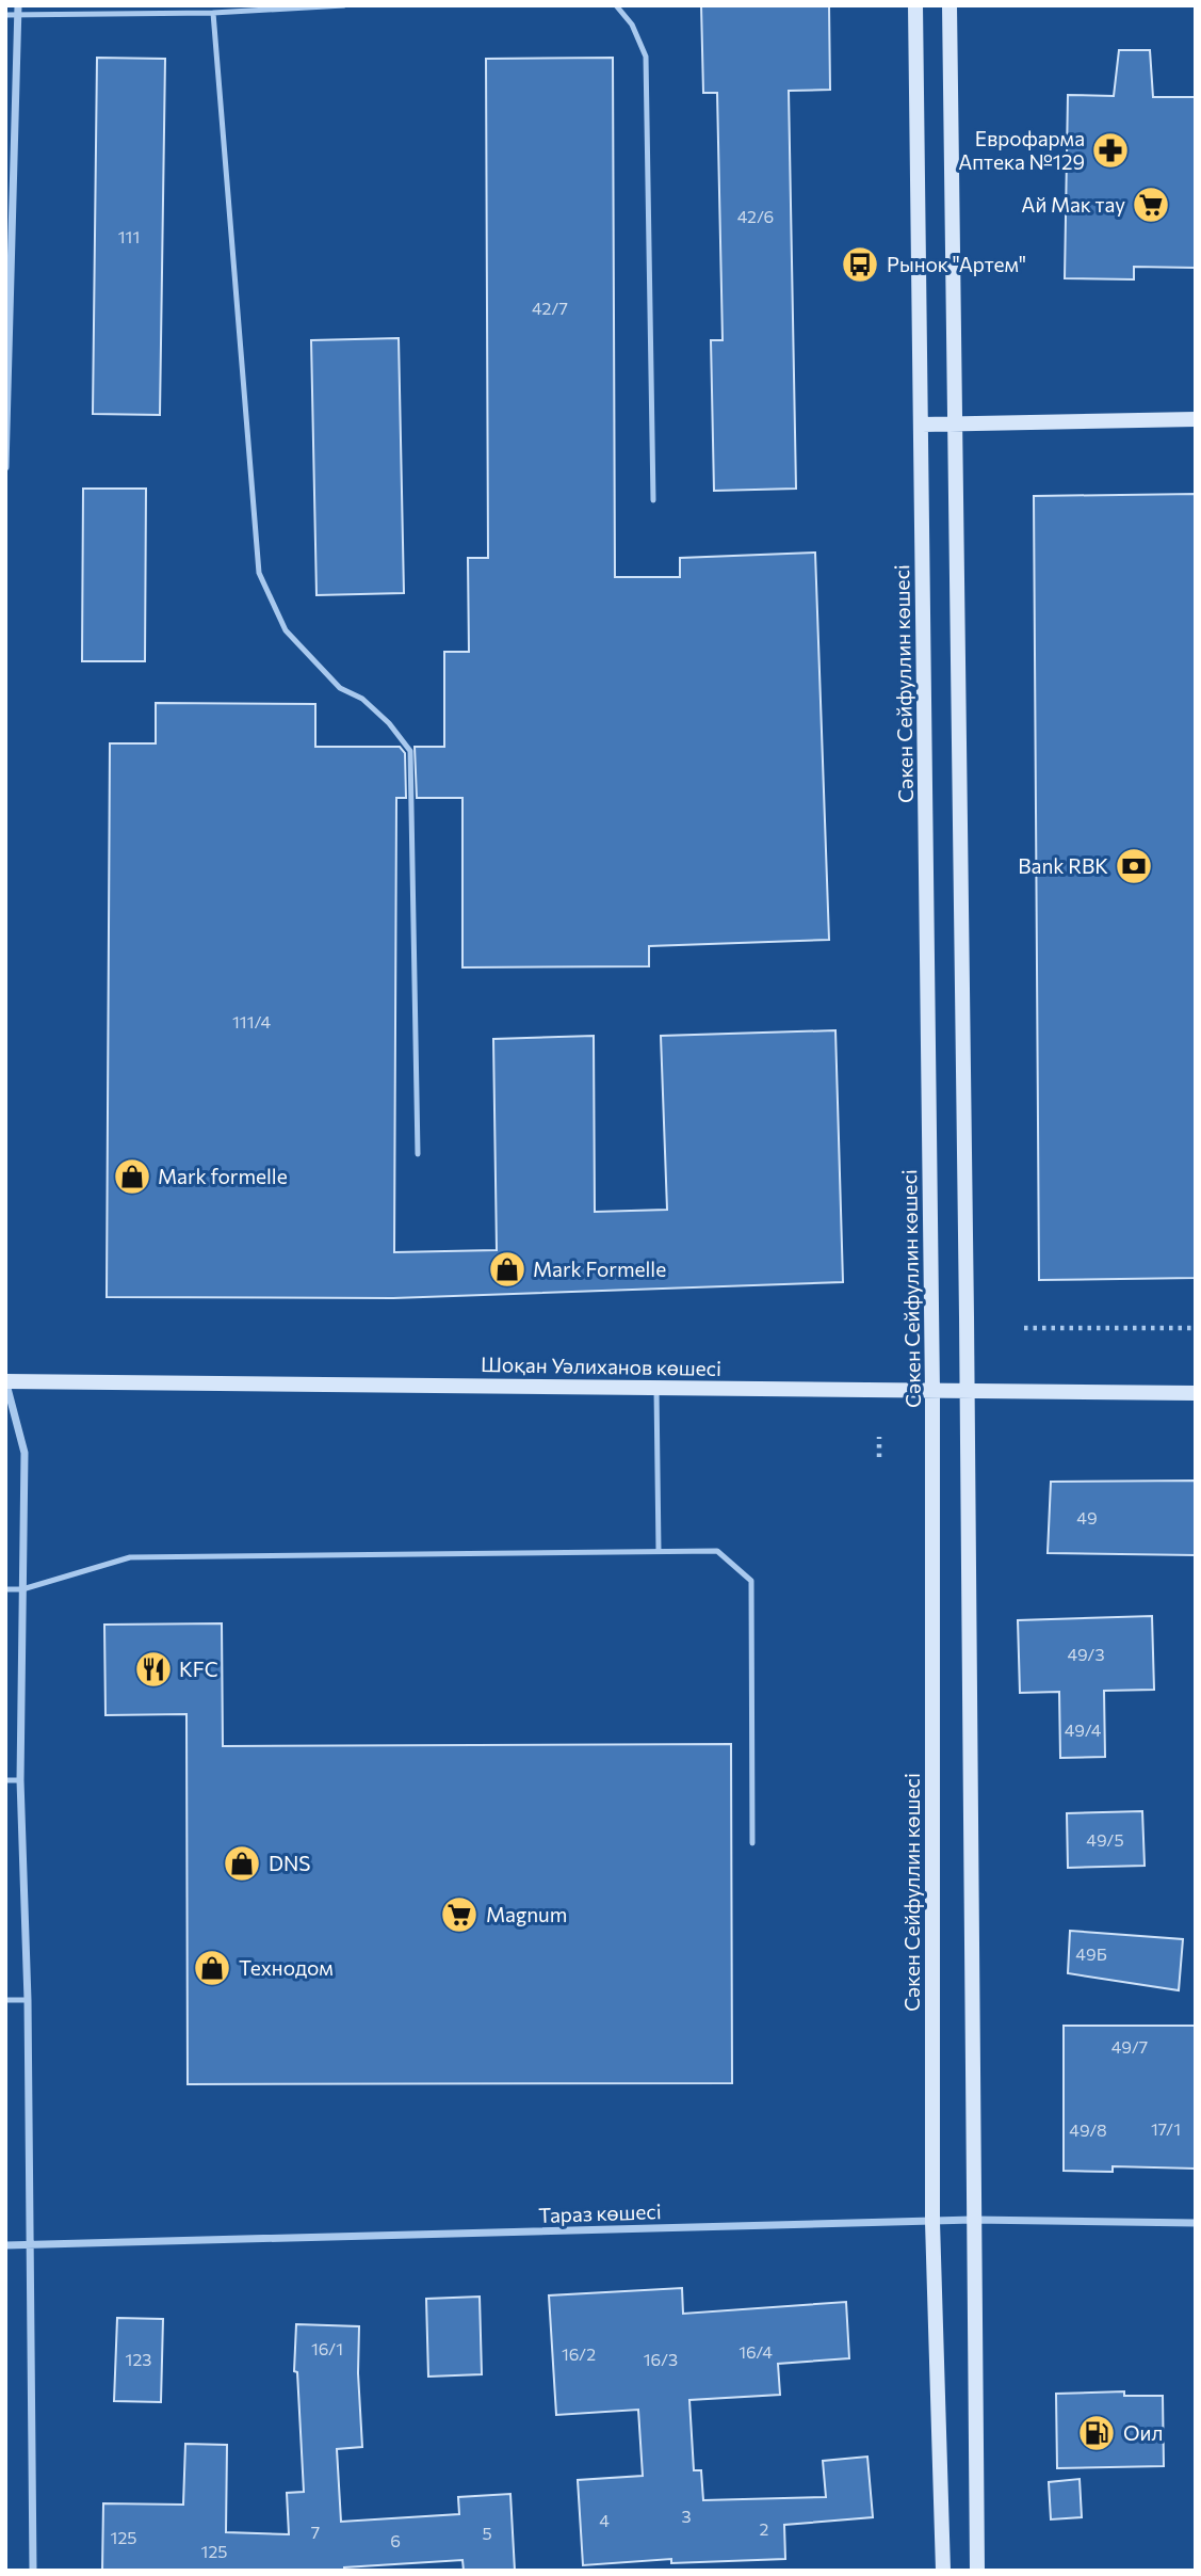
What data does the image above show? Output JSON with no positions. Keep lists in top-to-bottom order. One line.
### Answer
{"streets":{"main road":["Сәкен Сейфуллин көшесі","Шоқан Уәлиханов көшесі"],"street":["Тараз көшесі"]},"crossings":[["Сәкен Сейфуллин көшесі","Шоқан Уәлиханов көшесі"],["Сәкен Сейфуллин көшесі","Тараз көшесі"]],"places":{"pharmacy":["Еврофарма Аптека №129"],"supermarket":["Ай Мак тау","Magnum"],"bus stop":["Рынок \"Артем\""],"bank":["Bank RBK"],"shop":["Mark formelle","Mark Formelle","DNS","Технодом"],"restaurant":["KFC"],"fuel station":["Оил"]},"house_numbers":["42/6","111","42/7","111/4","49","49/3","49/4","49/5","49Б","49/7","17/1","49/8","16/1","16/4","16/2","123","16/3","3","4","2","7","5","125","6","125"]}
